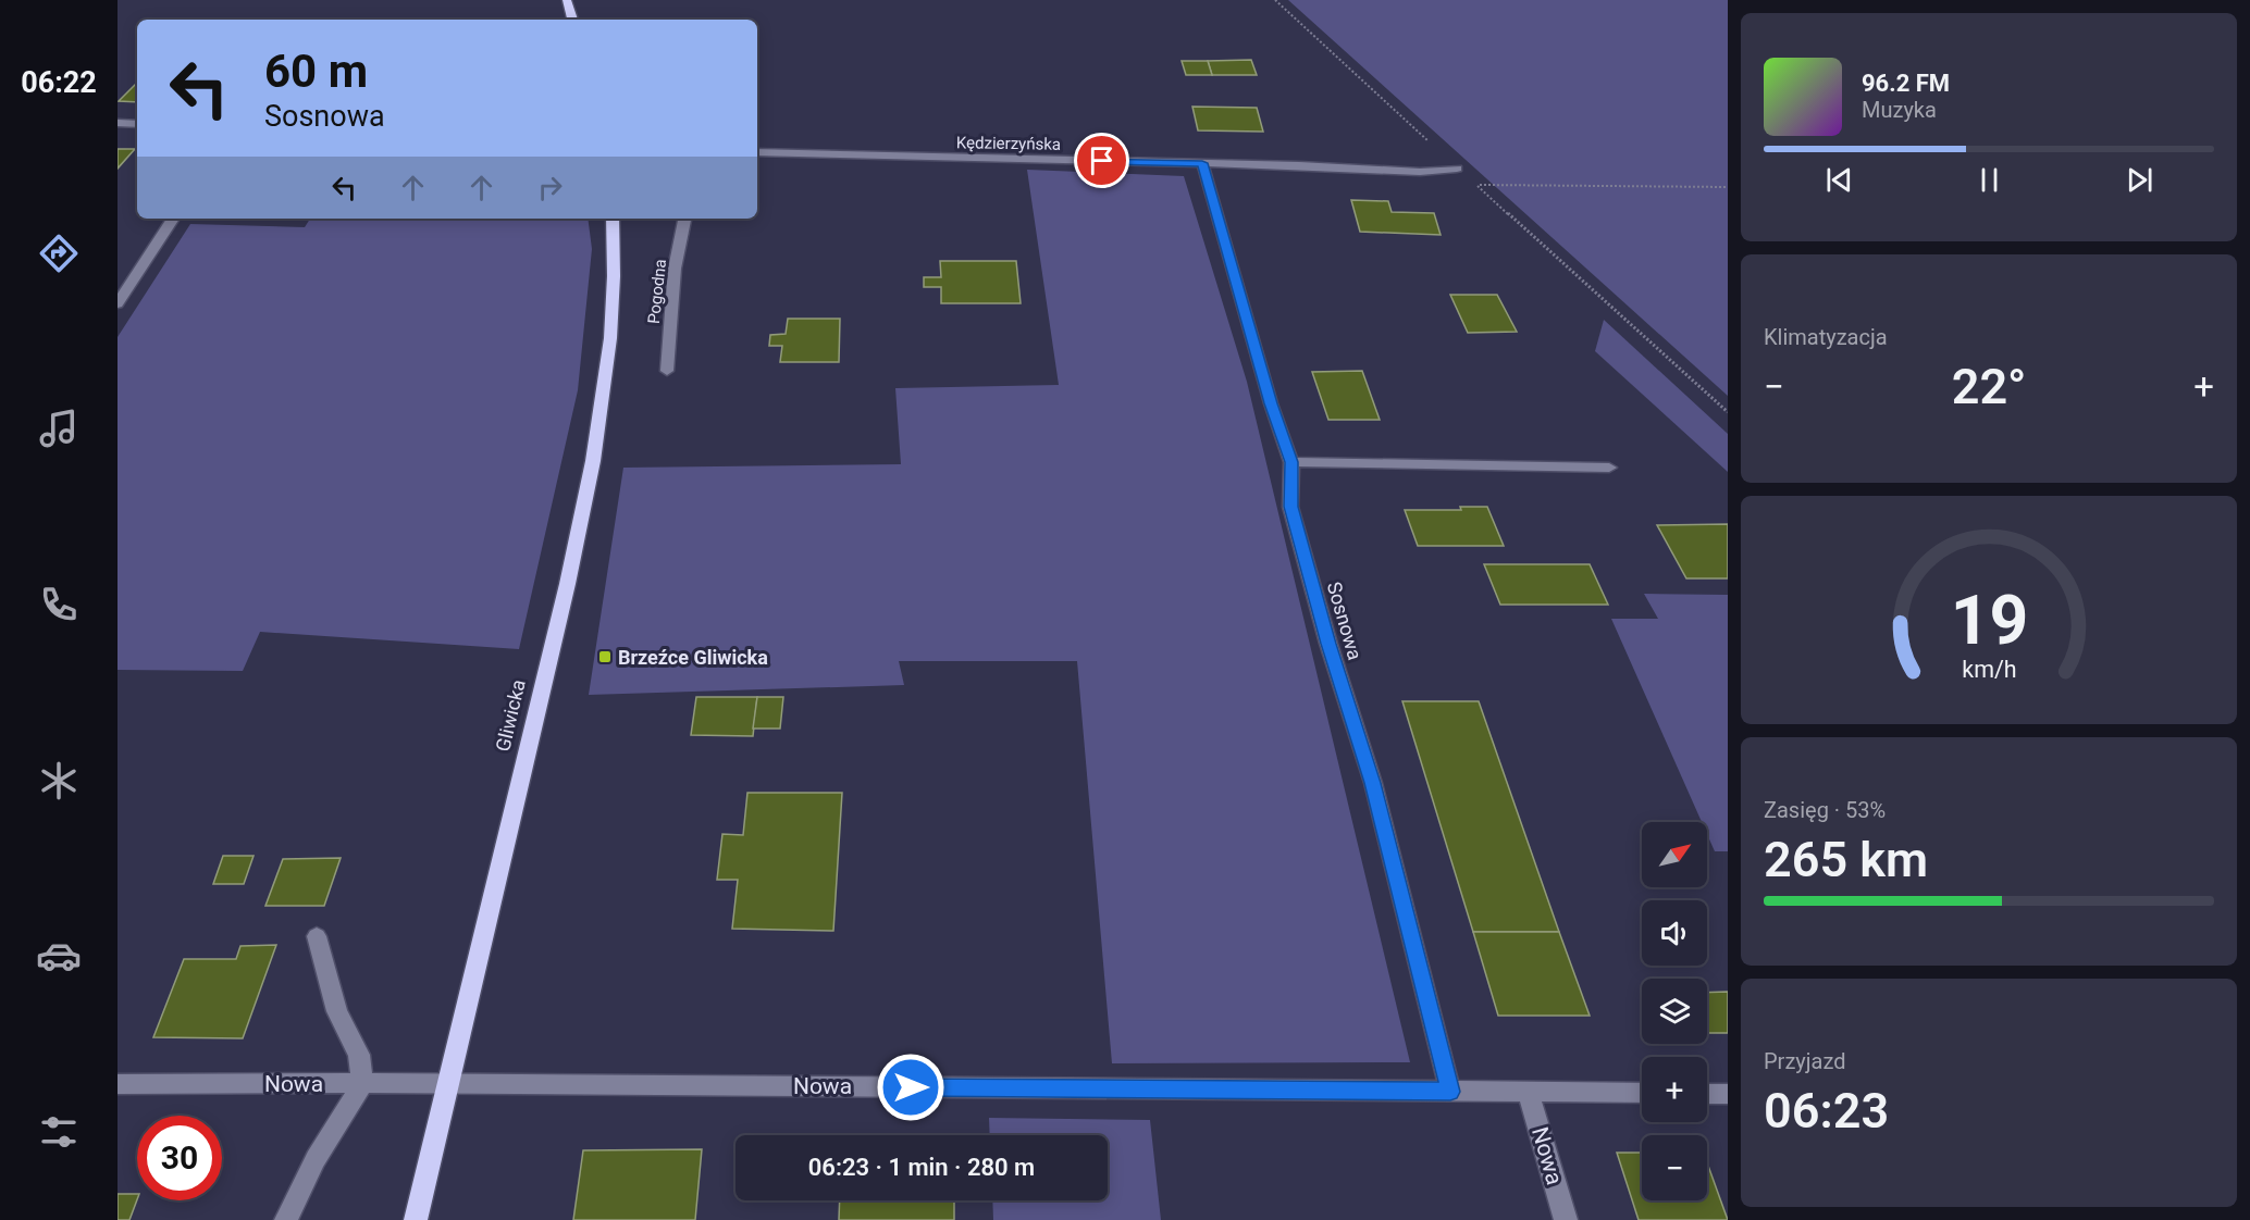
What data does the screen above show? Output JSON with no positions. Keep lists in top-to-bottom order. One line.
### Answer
{"streets":{"main road":["Gliwicka"],"street":["Kędzierzyńska","Pogodna","Sosnowa","Nowa"]},"crossings":[["Kędzierzyńska","Sosnowa"],["Sosnowa","Nowa"],["Gliwicka","Nowa"]],"places":{"transit":["Brzeźce Gliwicka"]},"north":"top right","page":{"tabs":"06:22","turn":["60 m","Sosnowa"],"song":["96.2 FM","Muzyka"],"tile":["Klimatyzacja",["Zasięg · 53%","265 km"],["Przyjazd","06:23"]],"heat":["−","22°","+"],"map_buttons":["+","−"],"limit":"30","trip":"06:23 · 1 min · 280 m","gauge":["19","km/h"]}}
